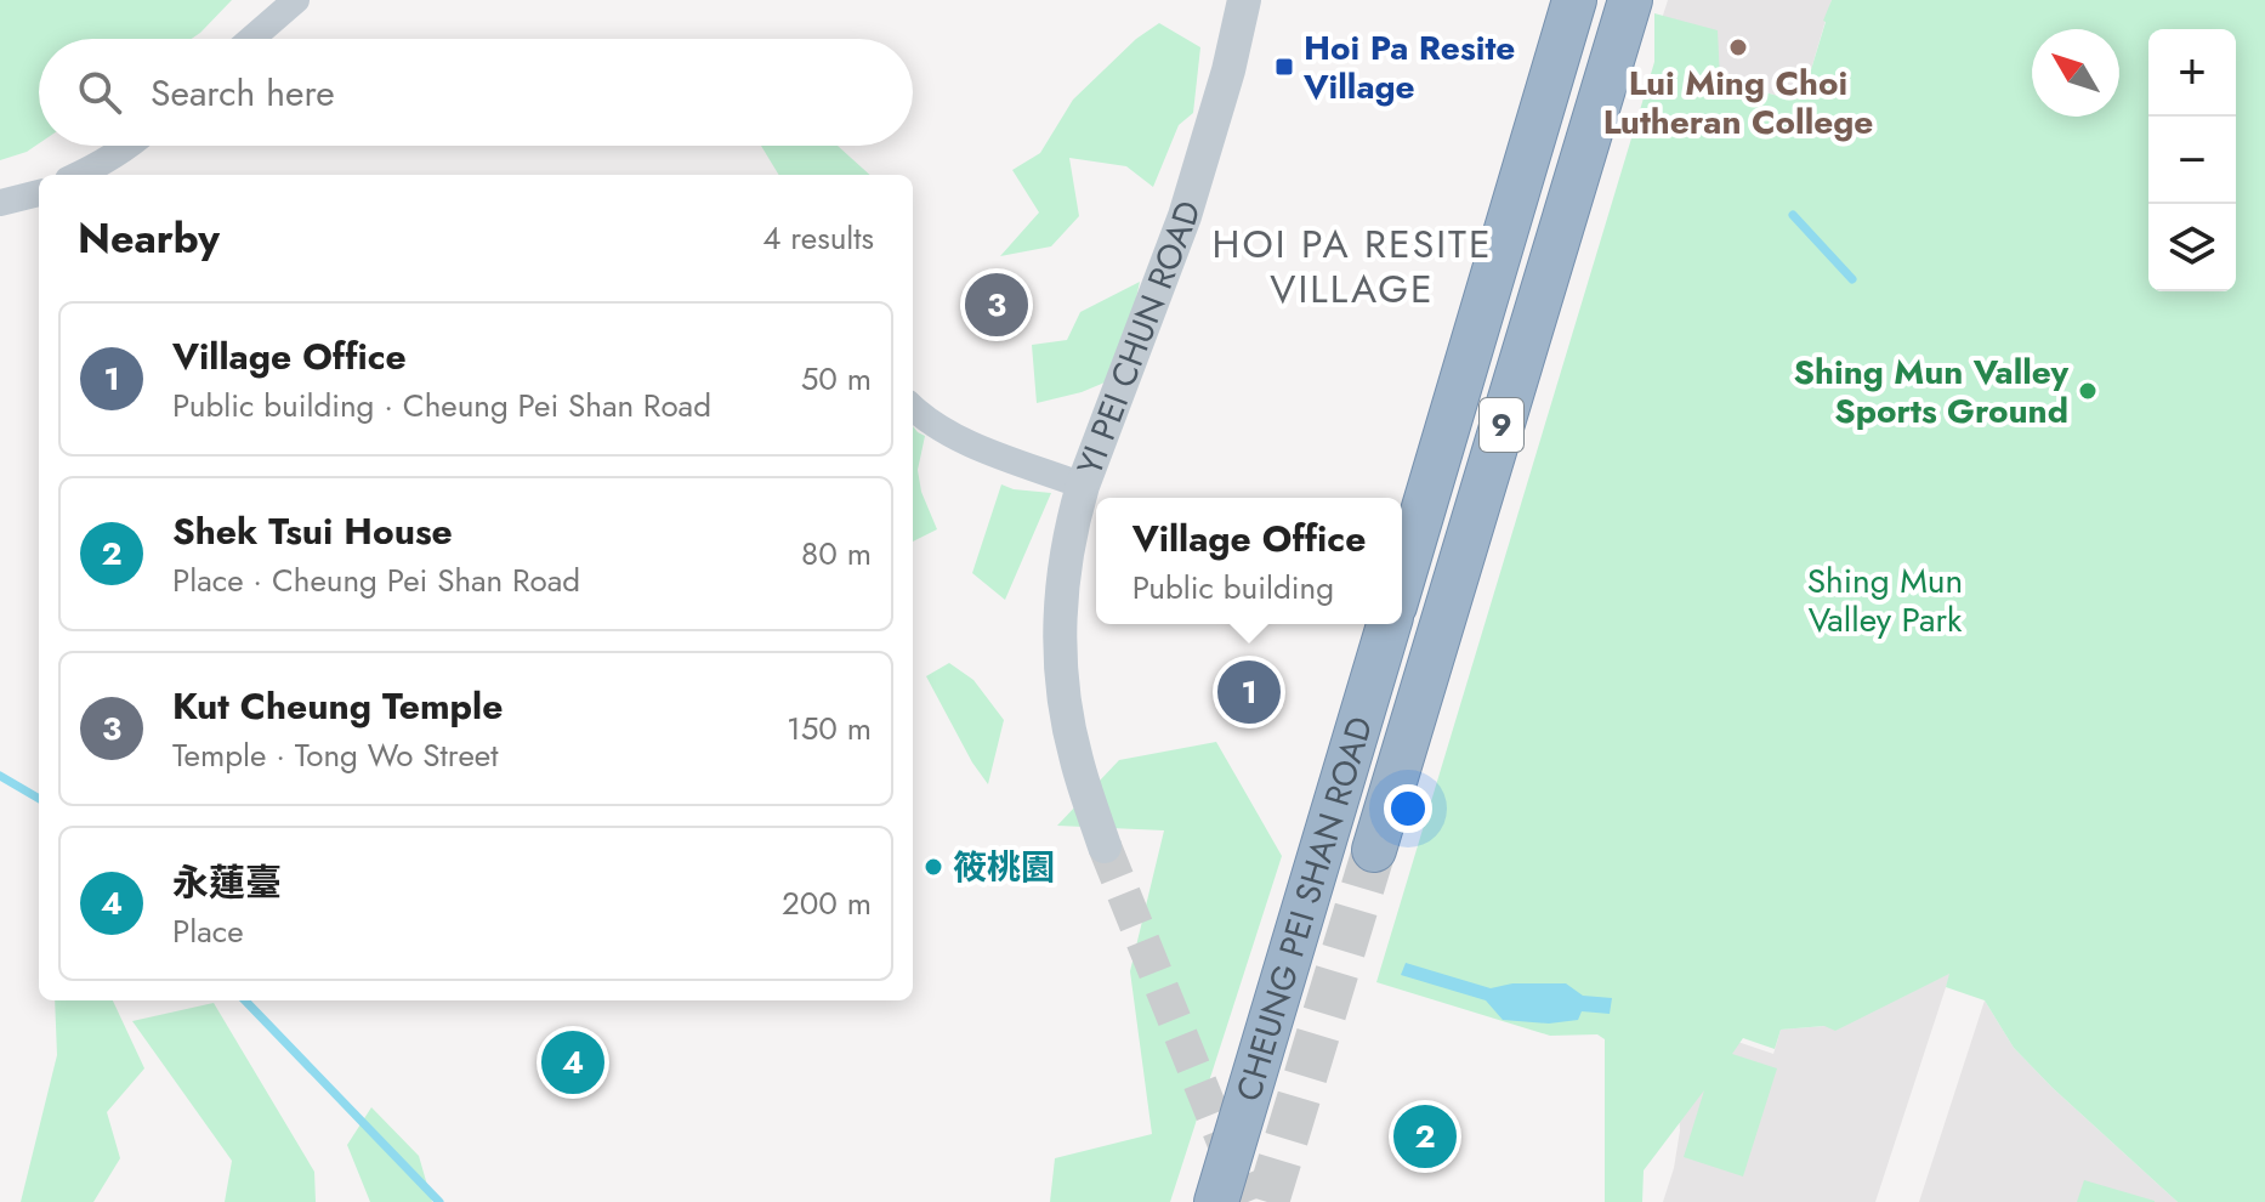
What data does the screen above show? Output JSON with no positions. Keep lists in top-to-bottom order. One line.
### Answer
{"streets":{"highway":["9","CHEUNG PEI SHAN ROAD"],"street":["YI PEI CHUN ROAD"]},"districts":["HOI PA RESITE VILLAGE"],"parks":["Shing Mun Valley Park"],"places":{"other":["Lui Ming Choi Lutheran College","Shing Mun Valley Sports Ground","筱桃園"],"transit":["Hoi Pa Resite Village"]},"north":"top left","page":{"map_buttons":["+","−"],"search":"Search here","heading":["Nearby","4 results"],"pins":["3","1","4","2"],"list":[{"mark":"1","name":"Village Office","note":"Public building · Cheung Pei Shan Road","value":"50 m"},{"mark":"2","name":"Shek Tsui House","note":"Place · Cheung Pei Shan Road","value":"80 m"},{"mark":"3","name":"Kut Cheung Temple","note":"Temple · Tong Wo Street","value":"150 m"},{"mark":"4","name":"永蓮臺","note":"Place","value":"200 m"}],"popup":["Village Office","Public building"]}}
